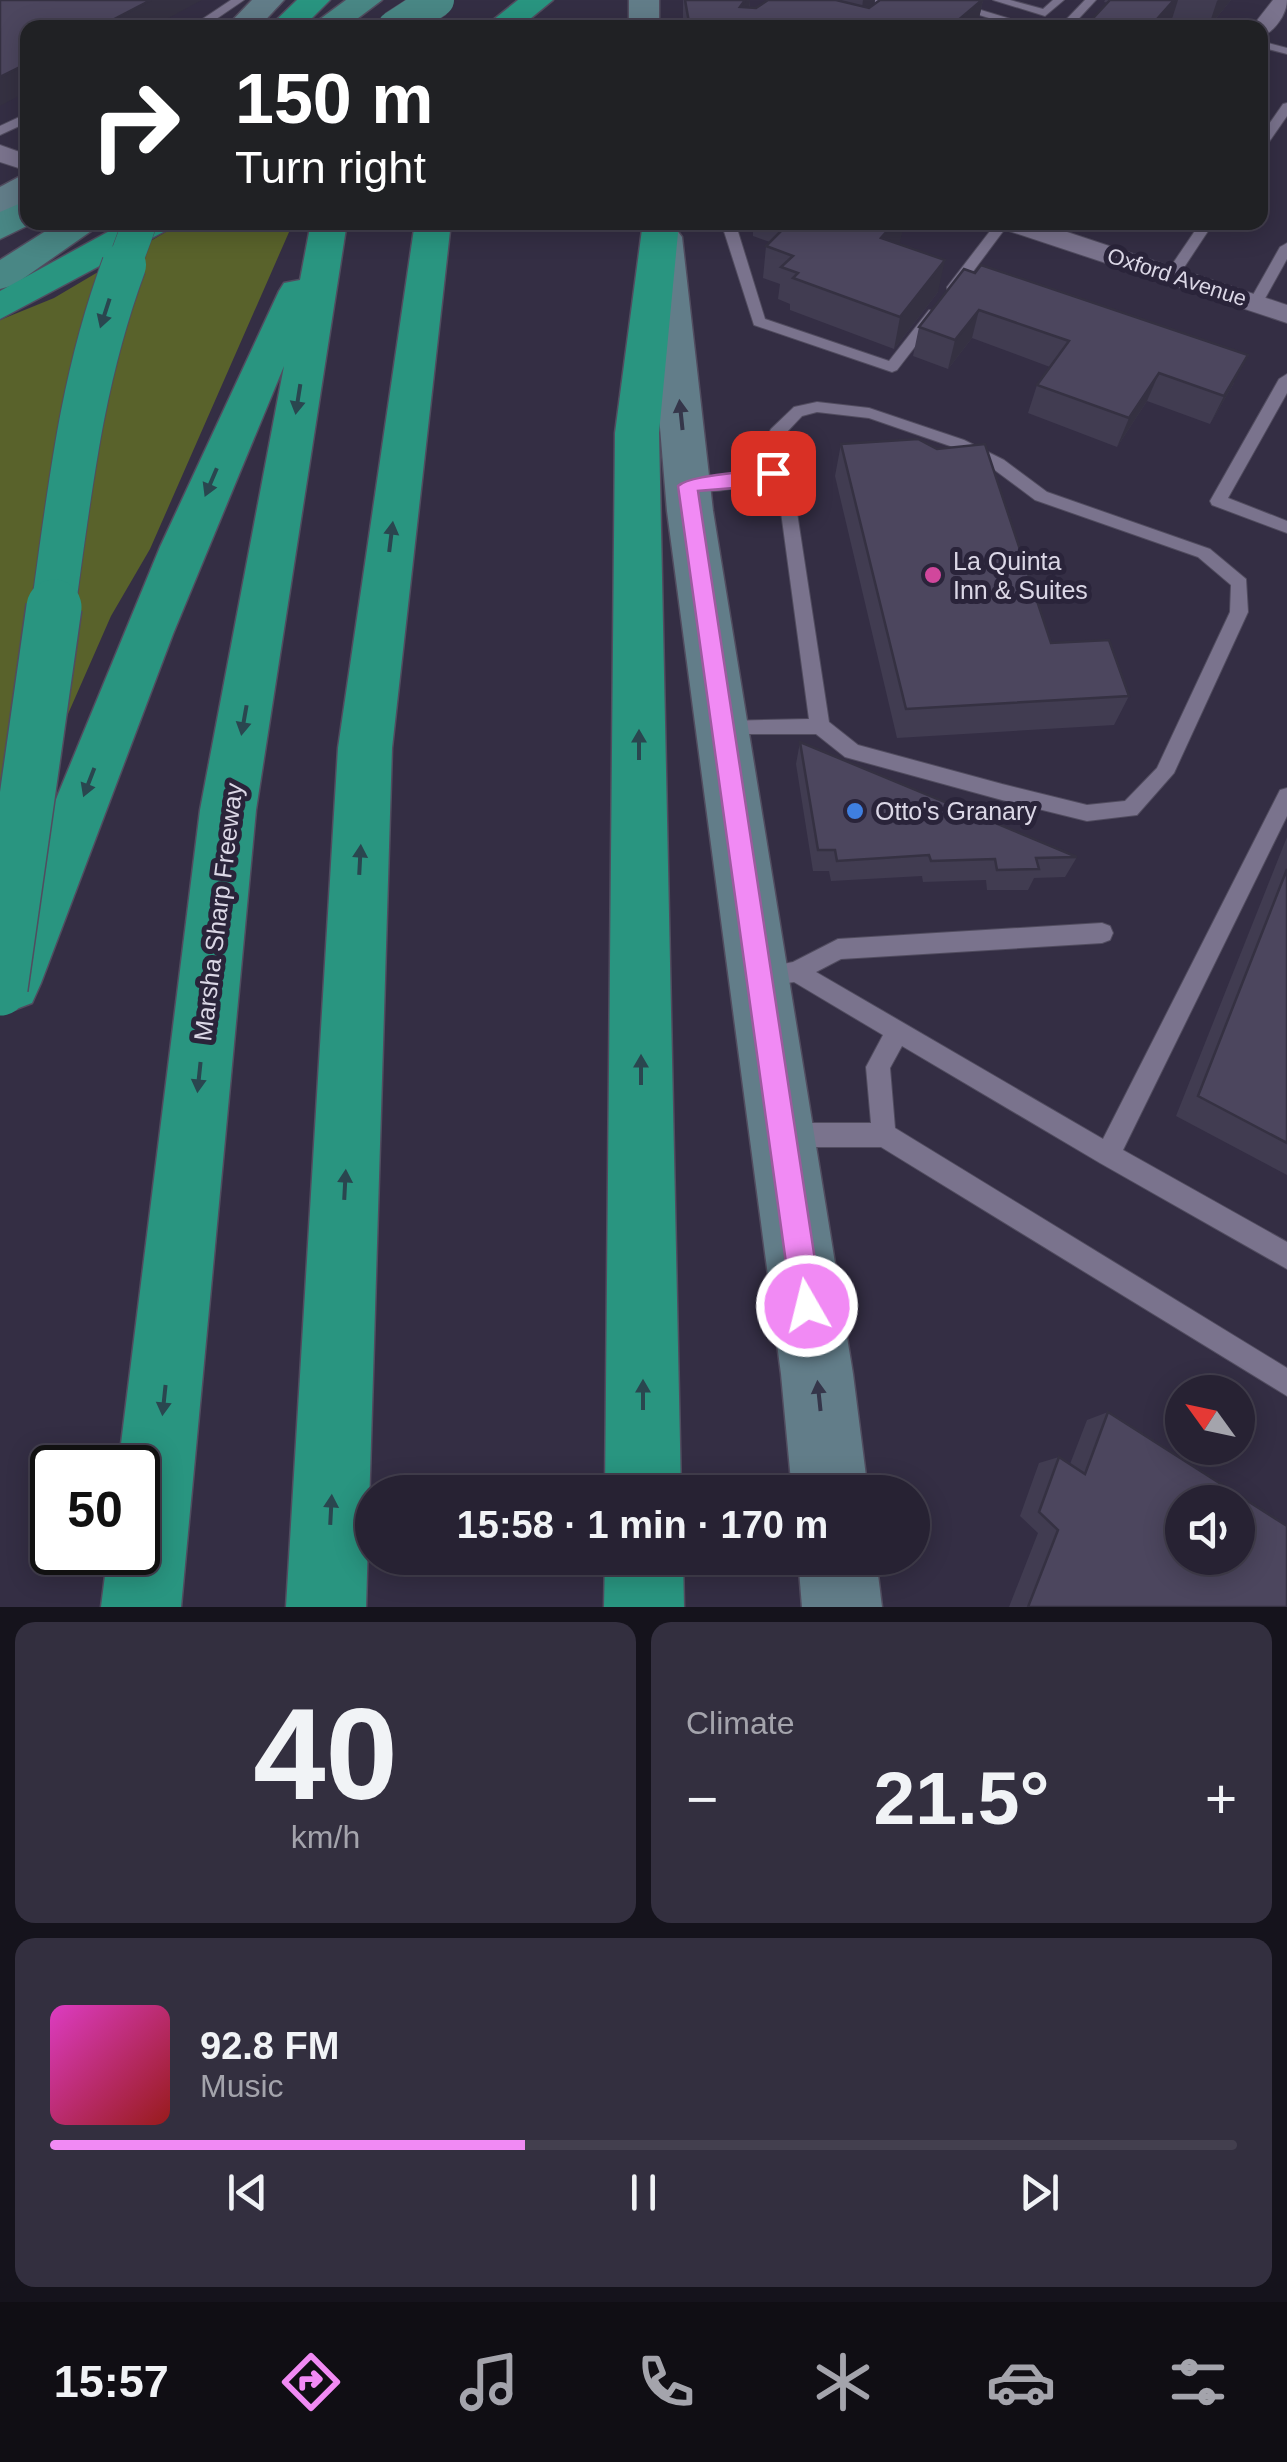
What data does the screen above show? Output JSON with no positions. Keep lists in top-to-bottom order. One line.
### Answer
{"streets":{"highway":["Marsha Sharp Freeway"],"street":["Oxford Avenue"]},"places":["La Quinta Inn & Suites","Otto's Granary"],"north":"top left","page":{"turn":["150 m","Turn right"],"limit":"50","trip":"15:58 · 1 min · 170 m","tile":[["40","km/h"],"Climate"],"heat":["−","21.5°","+"],"song":["92.8 FM","Music"],"tabs":"15:57"}}
